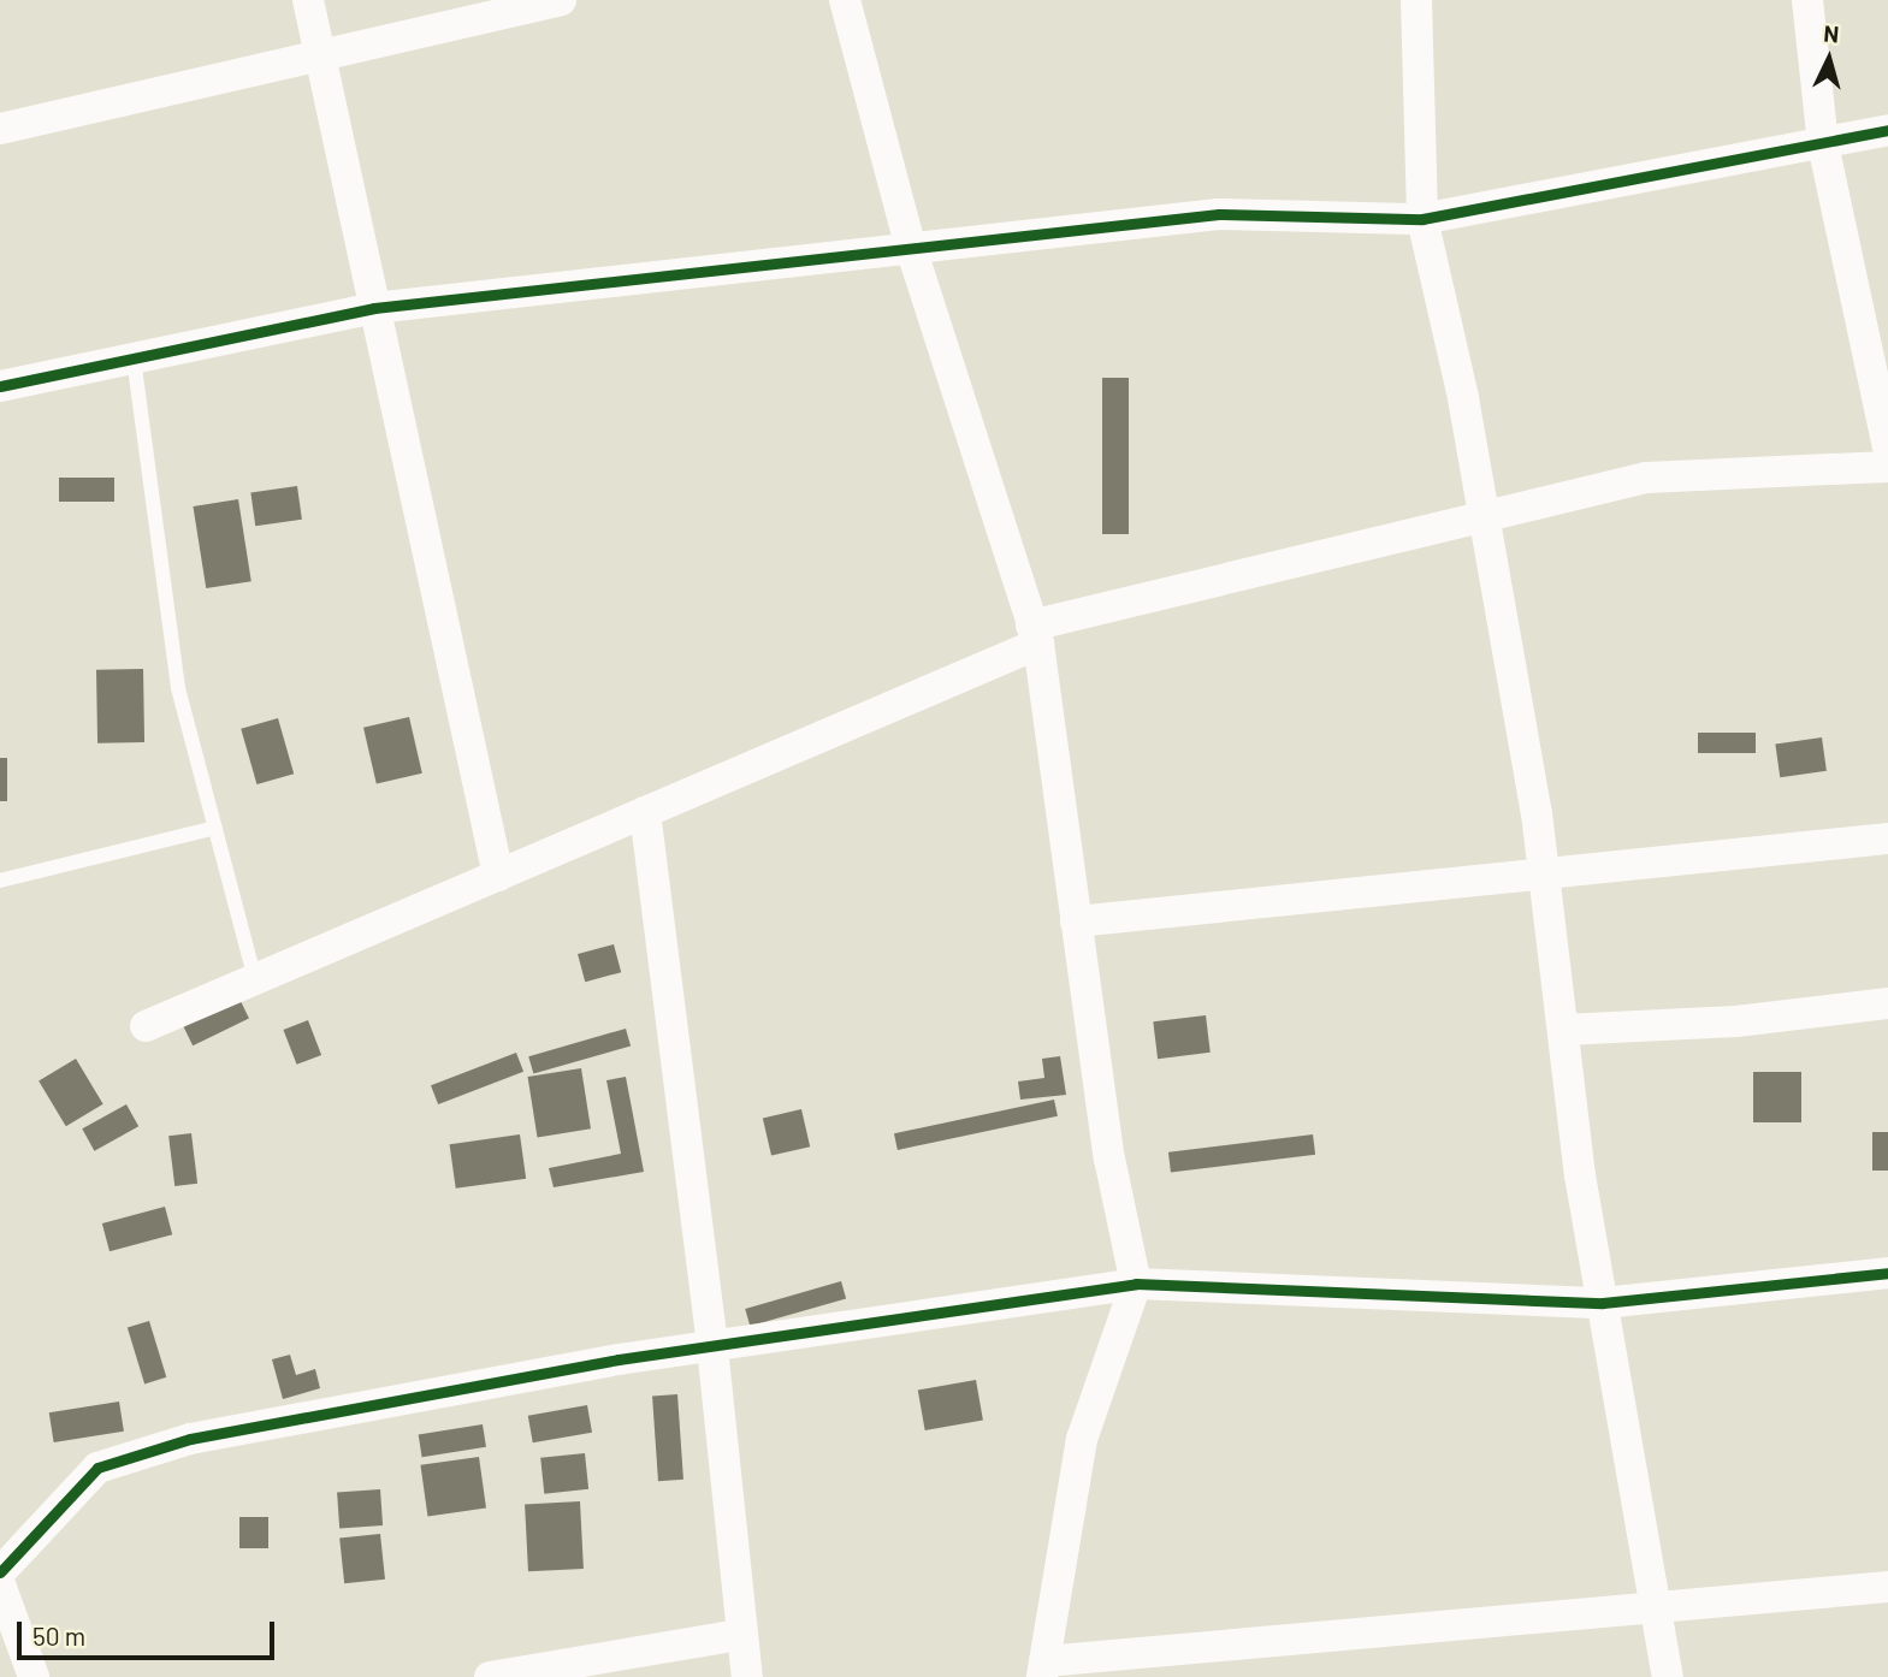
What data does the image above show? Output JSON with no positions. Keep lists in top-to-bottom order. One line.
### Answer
{"scale_bar":"50 m","north":"top"}
